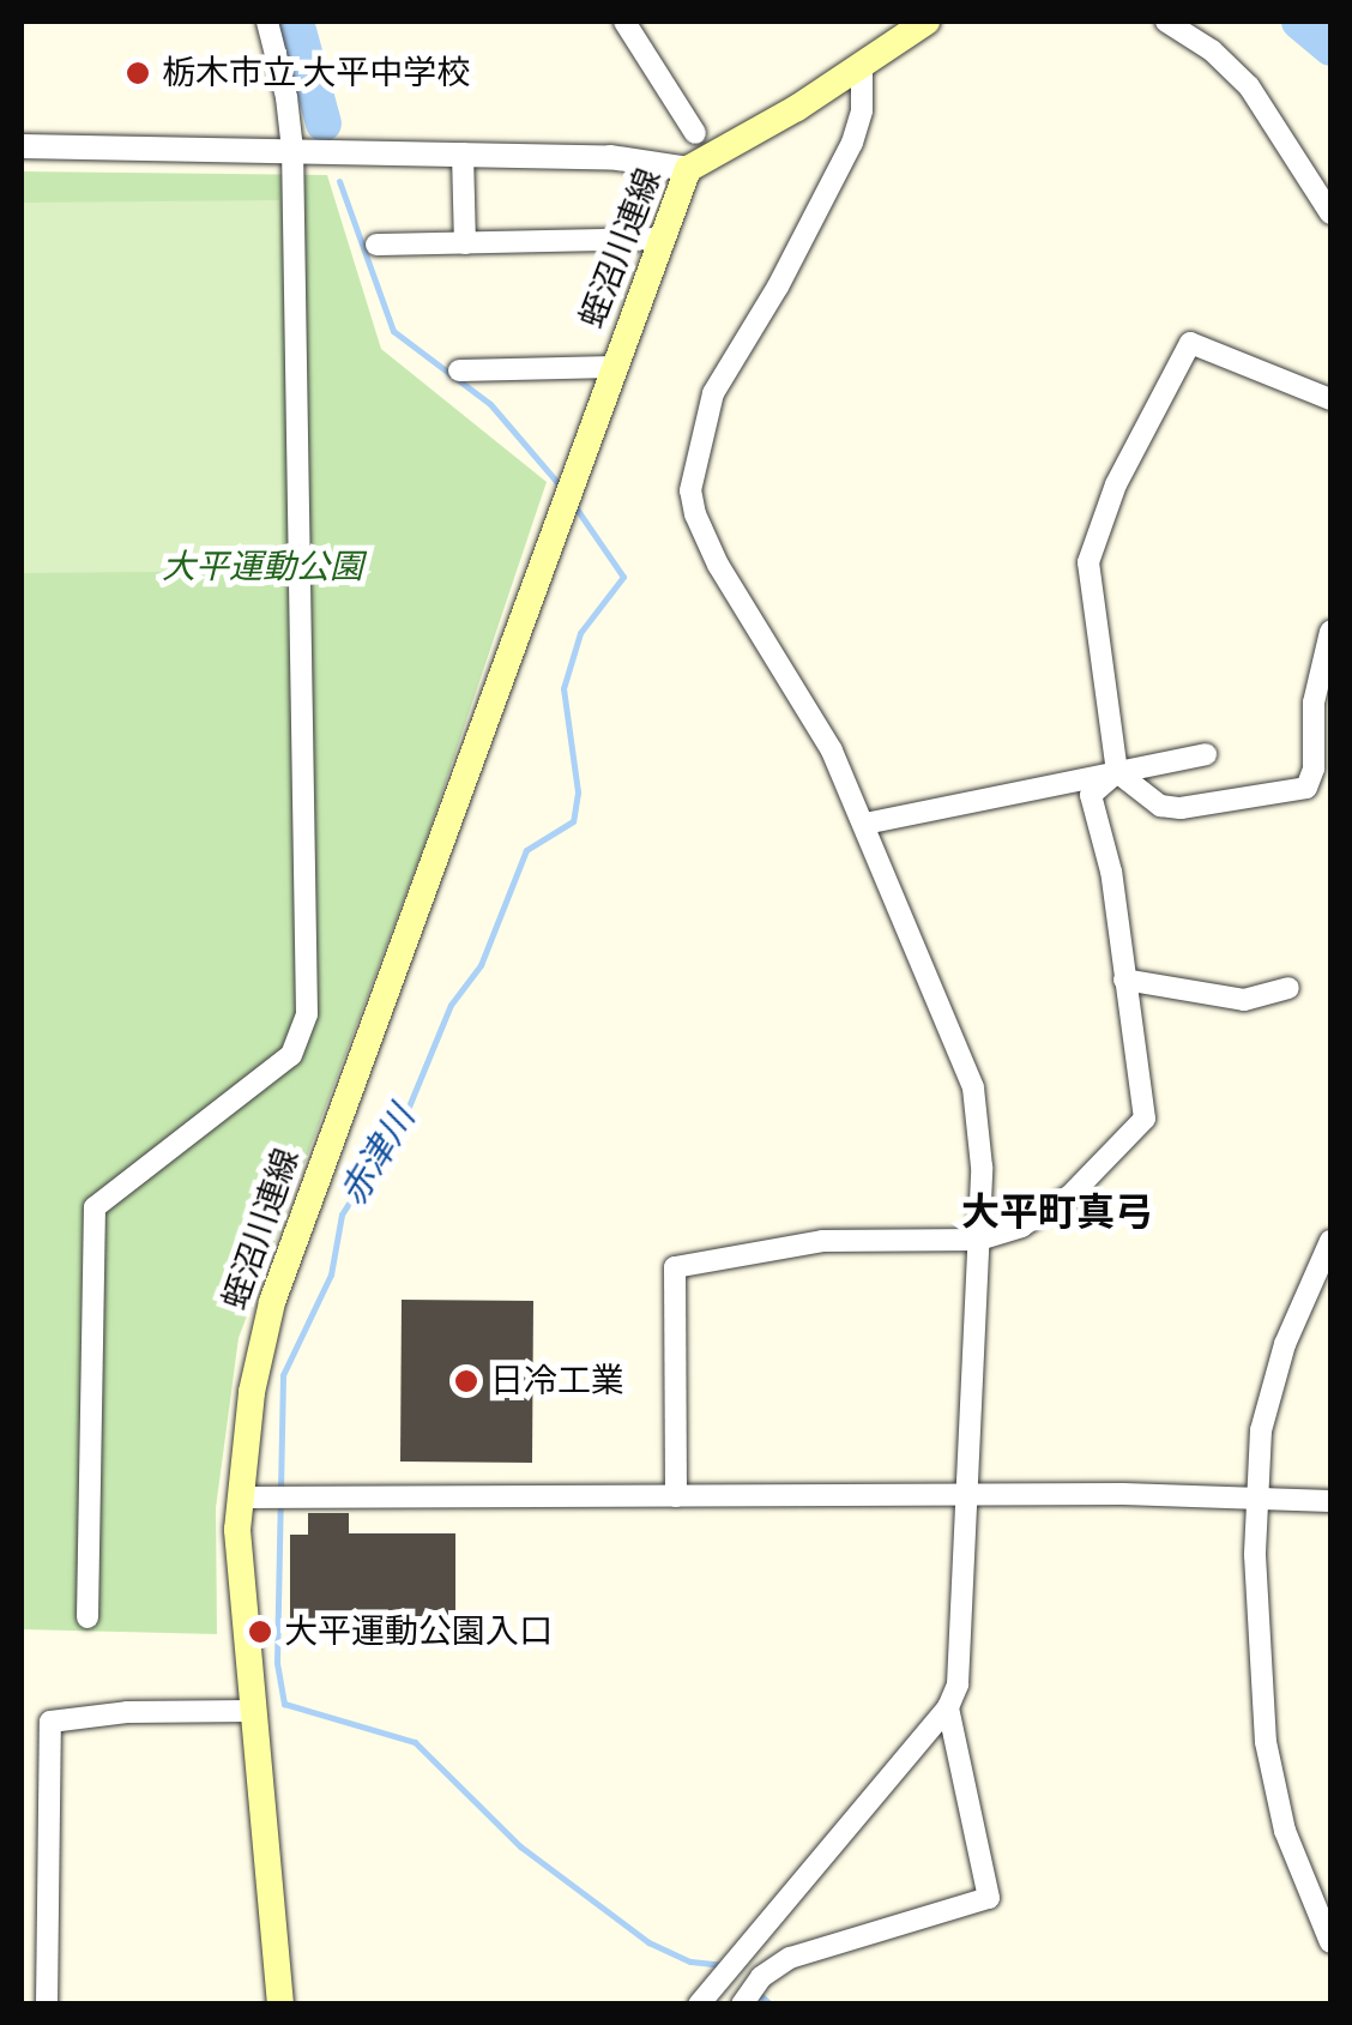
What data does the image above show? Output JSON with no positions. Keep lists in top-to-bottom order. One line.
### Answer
{"streets":{"main road":["蛭沼川連線"]},"districts":["大平町真弓"],"water":["赤津川"],"parks":["大平運動公園"],"places":["栃木市立 大平中学校","日冷工業","大平運動公園入口"]}
